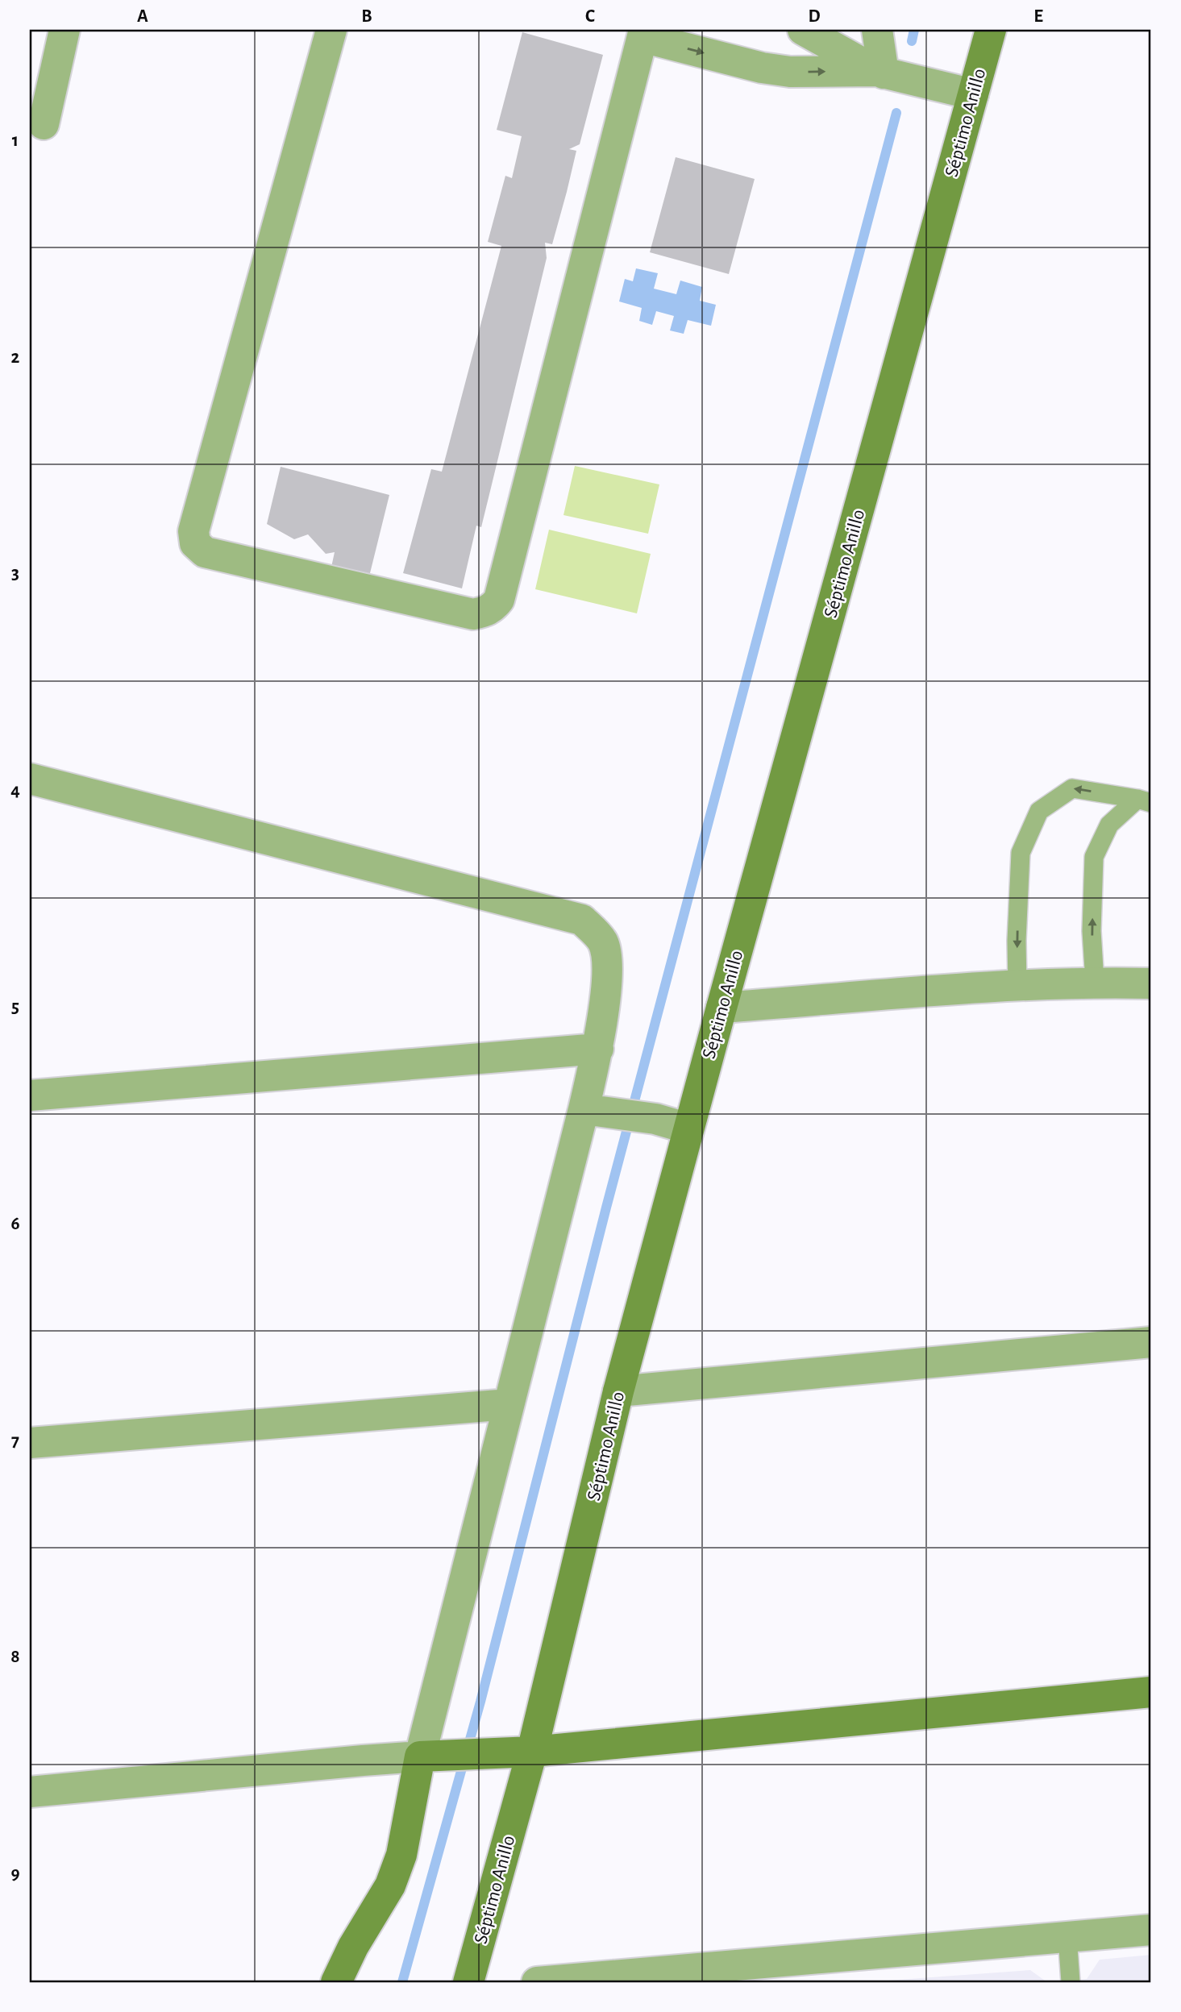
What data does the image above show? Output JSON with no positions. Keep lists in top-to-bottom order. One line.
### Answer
{"streets":{"street":["Séptimo Anillo"]},"grid":{"columns":["A","B","C","D","E"],"rows":["1","2","3","4","5","6","7","8","9"]}}
